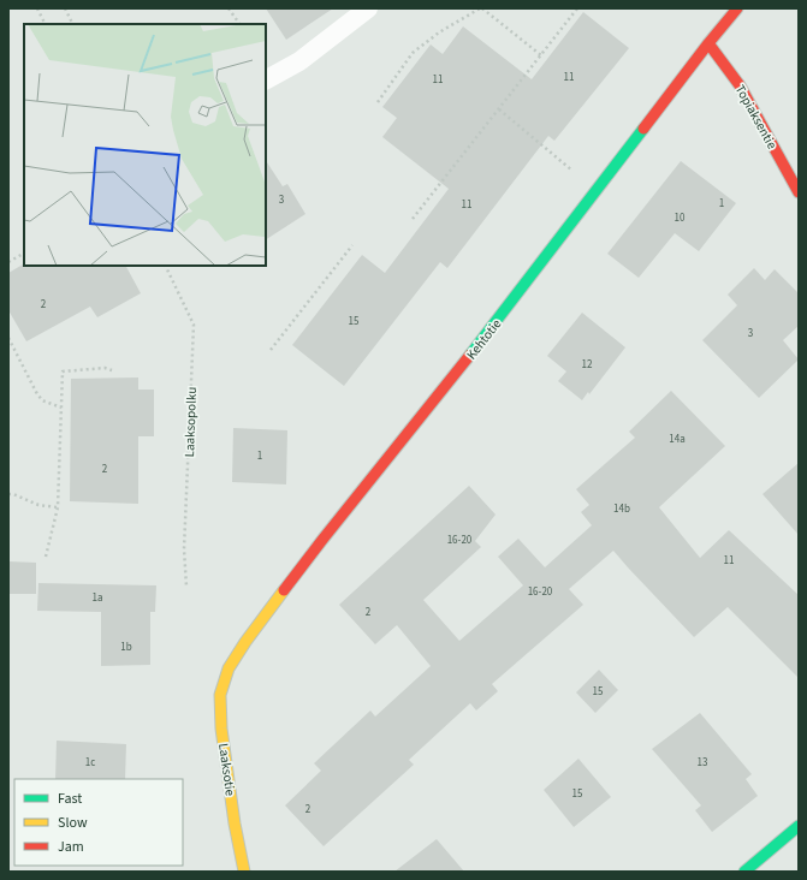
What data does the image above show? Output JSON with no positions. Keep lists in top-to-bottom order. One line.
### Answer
{"streets":{"street":["Topiaksentie","Kehtotie","Laaksotie"],"path":["Laaksopolku"]},"crossings":[["Topiaksentie","Kehtotie"],["Kehtotie","Laaksotie"]],"house_numbers":["11","11","3","1","11","10","2","15","3","12","14a","1","2","14b","16-20","11","16-20","1a","2","1b","15","1c","13","15","2"],"legend":["Fast","Slow","Jam"]}
